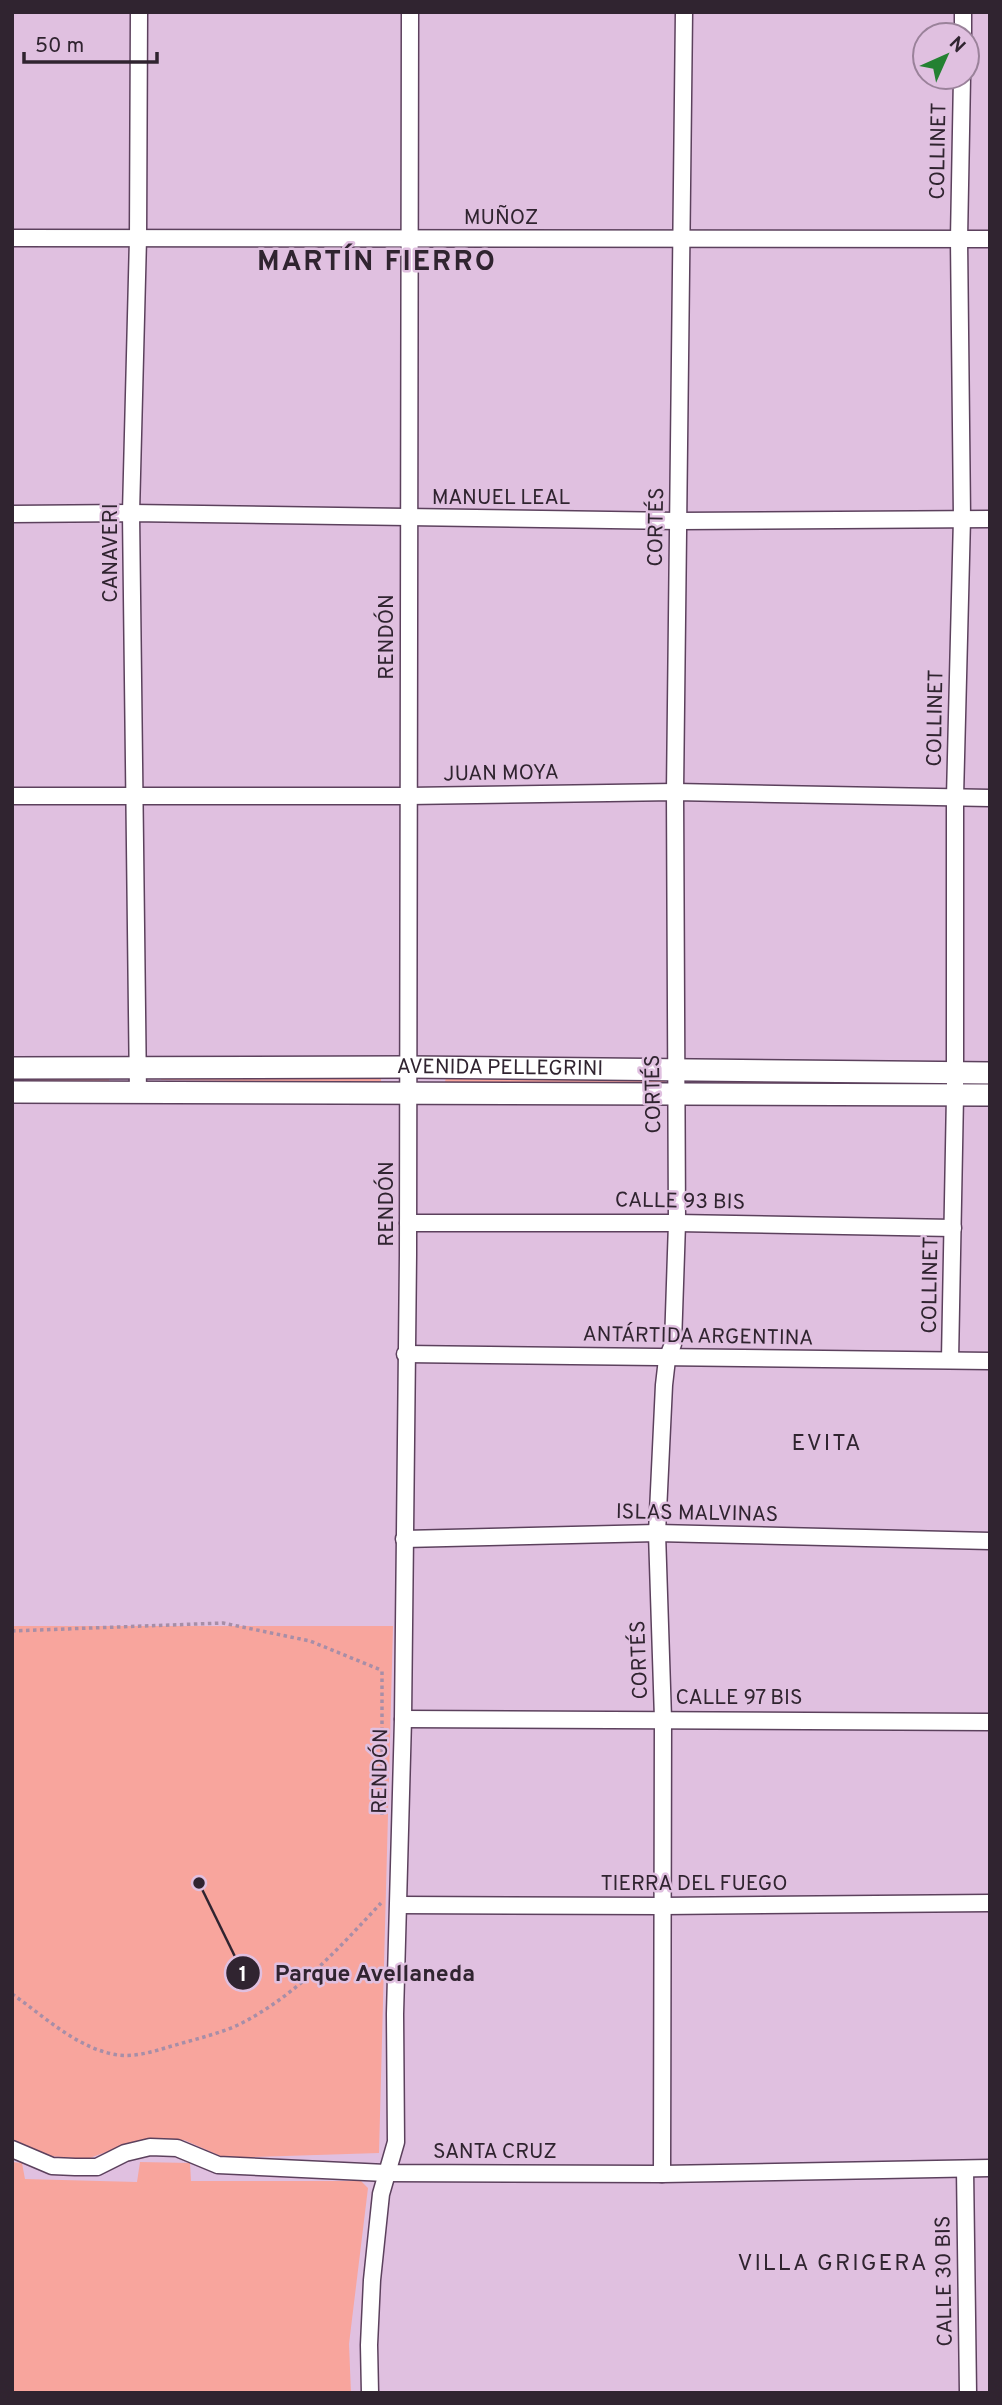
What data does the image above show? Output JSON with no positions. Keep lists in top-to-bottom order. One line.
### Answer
{"streets":{"main road":["AVENIDA PELLEGRINI"],"street":["COLLINET","MUÑOZ","MANUEL LEAL","CORTÉS","CANAVERI","RENDÓN","JUAN MOYA","CALLE 93 BIS","ANTÁRTIDA ARGENTINA","ISLAS MALVINAS","CALLE 97 BIS","TIERRA DEL FUEGO","SANTA CRUZ","CALLE 30 BIS"]},"crossings":[["COLLINET","MUÑOZ"],["COLLINET","MANUEL LEAL"],["COLLINET","JUAN MOYA"],["COLLINET","AVENIDA PELLEGRINI"],["COLLINET","CALLE 93 BIS"],["COLLINET","ANTÁRTIDA ARGENTINA"],["MUÑOZ","CORTÉS"],["MUÑOZ","CANAVERI"],["MUÑOZ","RENDÓN"],["MANUEL LEAL","CORTÉS"],["MANUEL LEAL","CANAVERI"],["MANUEL LEAL","RENDÓN"],["CORTÉS","JUAN MOYA"],["CORTÉS","AVENIDA PELLEGRINI"],["CORTÉS","CALLE 93 BIS"],["CORTÉS","ANTÁRTIDA ARGENTINA"],["CORTÉS","ISLAS MALVINAS"],["CORTÉS","CALLE 97 BIS"],["CORTÉS","TIERRA DEL FUEGO"],["CORTÉS","SANTA CRUZ"],["CANAVERI","JUAN MOYA"],["CANAVERI","AVENIDA PELLEGRINI"],["RENDÓN","JUAN MOYA"],["RENDÓN","AVENIDA PELLEGRINI"],["RENDÓN","CALLE 93 BIS"],["RENDÓN","ANTÁRTIDA ARGENTINA"],["RENDÓN","ISLAS MALVINAS"],["RENDÓN","CALLE 97 BIS"],["RENDÓN","TIERRA DEL FUEGO"],["RENDÓN","SANTA CRUZ"],["SANTA CRUZ","CALLE 30 BIS"]],"districts":["MARTÍN FIERRO","EVITA","VILLA GRIGERA"],"places":["Parque Avellaneda"],"scale_bar":"50 m","north":"top right"}
